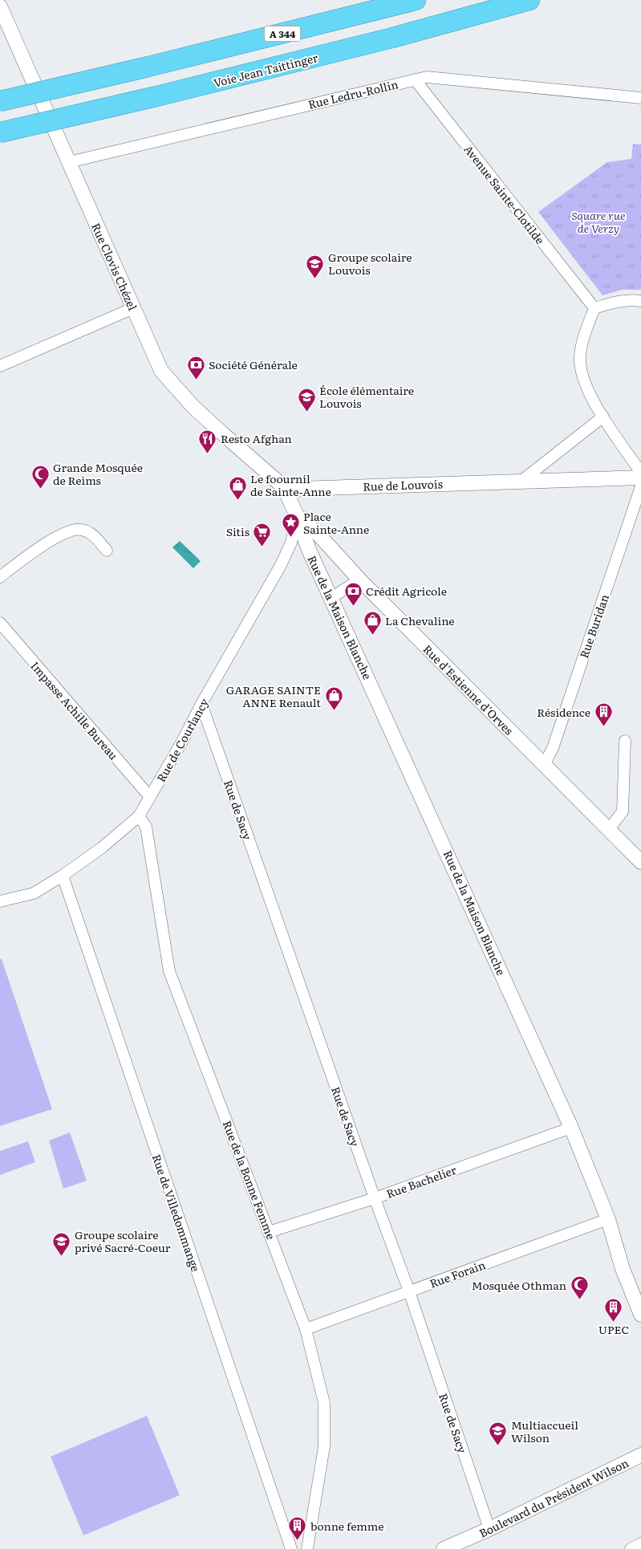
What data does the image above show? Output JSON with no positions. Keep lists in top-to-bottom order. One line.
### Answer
{"streets":{"highway":["A 344","Voie Jean Taittinger"],"street":["Rue Ledru-Rollin","Avenue Sainte-Clotilde","Rue Clovis Chézel","Rue de Louvois","Rue de la Maison Blanche","Rue Buridan","Rue d'Estienne d'Orves","Impasse Achille Bureau","Rue de Courlancy","Rue de Sacy","Rue de la Bonne Femme","Rue Bachelier","Rue de Villedommange","Rue Forain","Boulevard du Président Wilson"]},"crossings":[["Rue Ledru-Rollin","Avenue Sainte-Clotilde"],["Rue Ledru-Rollin","Rue Clovis Chézel"],["Rue Clovis Chézel","Rue de Louvois"],["Rue Clovis Chézel","Rue de la Maison Blanche"],["Rue de Louvois","Rue de la Maison Blanche"],["Rue de la Maison Blanche","Rue d'Estienne d'Orves"],["Rue de la Maison Blanche","Rue de Courlancy"],["Rue de la Maison Blanche","Rue Bachelier"],["Rue de la Maison Blanche","Rue Forain"],["Rue Buridan","Rue d'Estienne d'Orves"],["Rue d'Estienne d'Orves","Rue de Courlancy"],["Impasse Achille Bureau","Rue de Courlancy"],["Rue de Courlancy","Rue de Sacy"],["Rue de Courlancy","Rue de la Bonne Femme"],["Rue de Courlancy","Rue de Villedommange"],["Rue de Sacy","Rue Bachelier"],["Rue de Sacy","Rue Forain"],["Rue de Sacy","Boulevard du Président Wilson"],["Rue de la Bonne Femme","Rue Bachelier"],["Rue de la Bonne Femme","Rue Forain"]],"parks":["Square rue de Verzy"],"places":{"school or university":["Groupe scolaire Louvois","École élémentaire Louvois","Groupe scolaire privé Sacré-Coeur","Multiaccueil Wilson"],"bank":["Société Générale","Crédit Agricole"],"restaurant":["Resto Afghan"],"mosque":["Grande Mosquée de Reims","Mosquée Othman"],"shop":["Le foournil de Sainte-Anne","La Chevaline","GARAGE SAINTE ANNE Renault"],"place":["Place Sainte-Anne"],"supermarket":["Sitis"],"building":["Résidence","UPEC","bonne femme"]}}
